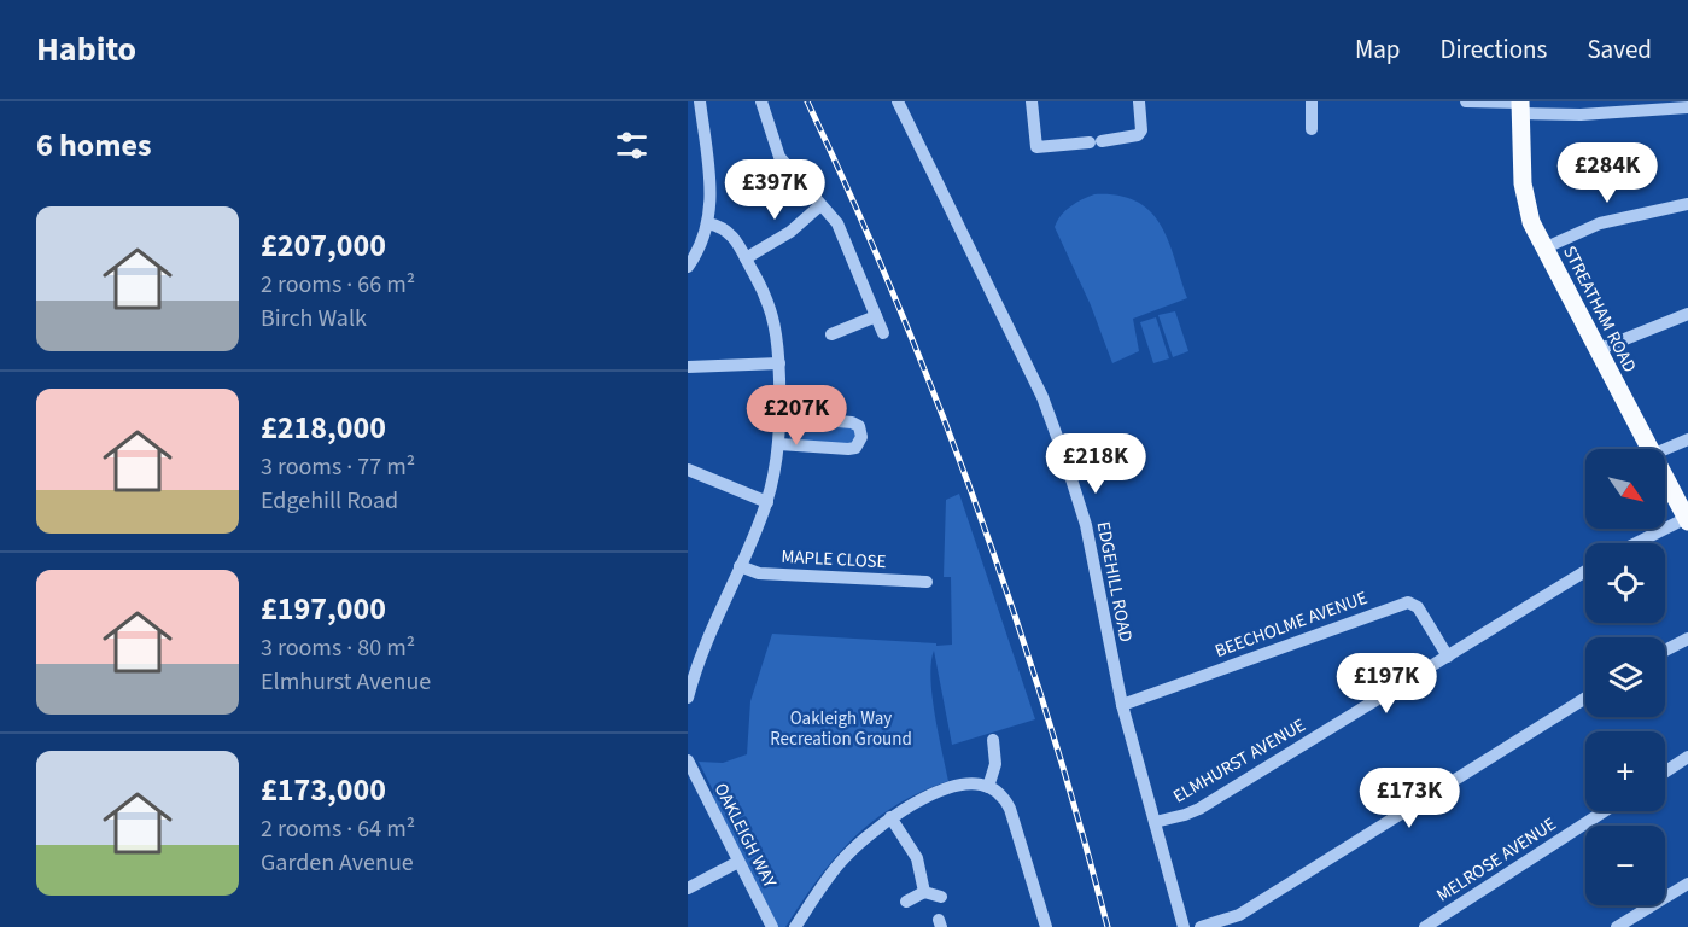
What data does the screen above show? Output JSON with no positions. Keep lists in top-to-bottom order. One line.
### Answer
{"streets":{"main road":["STREATHAM ROAD"],"street":["MAPLE CLOSE","EDGEHILL ROAD","BEECHOLME AVENUE","ELMHURST AVENUE","OAKLEIGH WAY","MELROSE AVENUE"]},"crossings":[["EDGEHILL ROAD","BEECHOLME AVENUE"],["EDGEHILL ROAD","ELMHURST AVENUE"],["BEECHOLME AVENUE","ELMHURST AVENUE"]],"parks":["Oakleigh Way Recreation Ground"],"north":"bottom right","page":{"header":"Habito","nav":["Map","Directions","Saved"],"heading":"6 homes","price":["£284K","£397K","£207K","£218K","£197K","£173K"],"list":[{"name":"£207,000","note":"2 rooms · 66 m² · Birch Walk"},{"name":"£218,000","note":"3 rooms · 77 m² · Edgehill Road"},{"name":"£197,000","note":"3 rooms · 80 m² · Elmhurst Avenue"},{"name":"£173,000","note":"2 rooms · 64 m² · Garden Avenue"}],"map_buttons":["+","−"]}}
